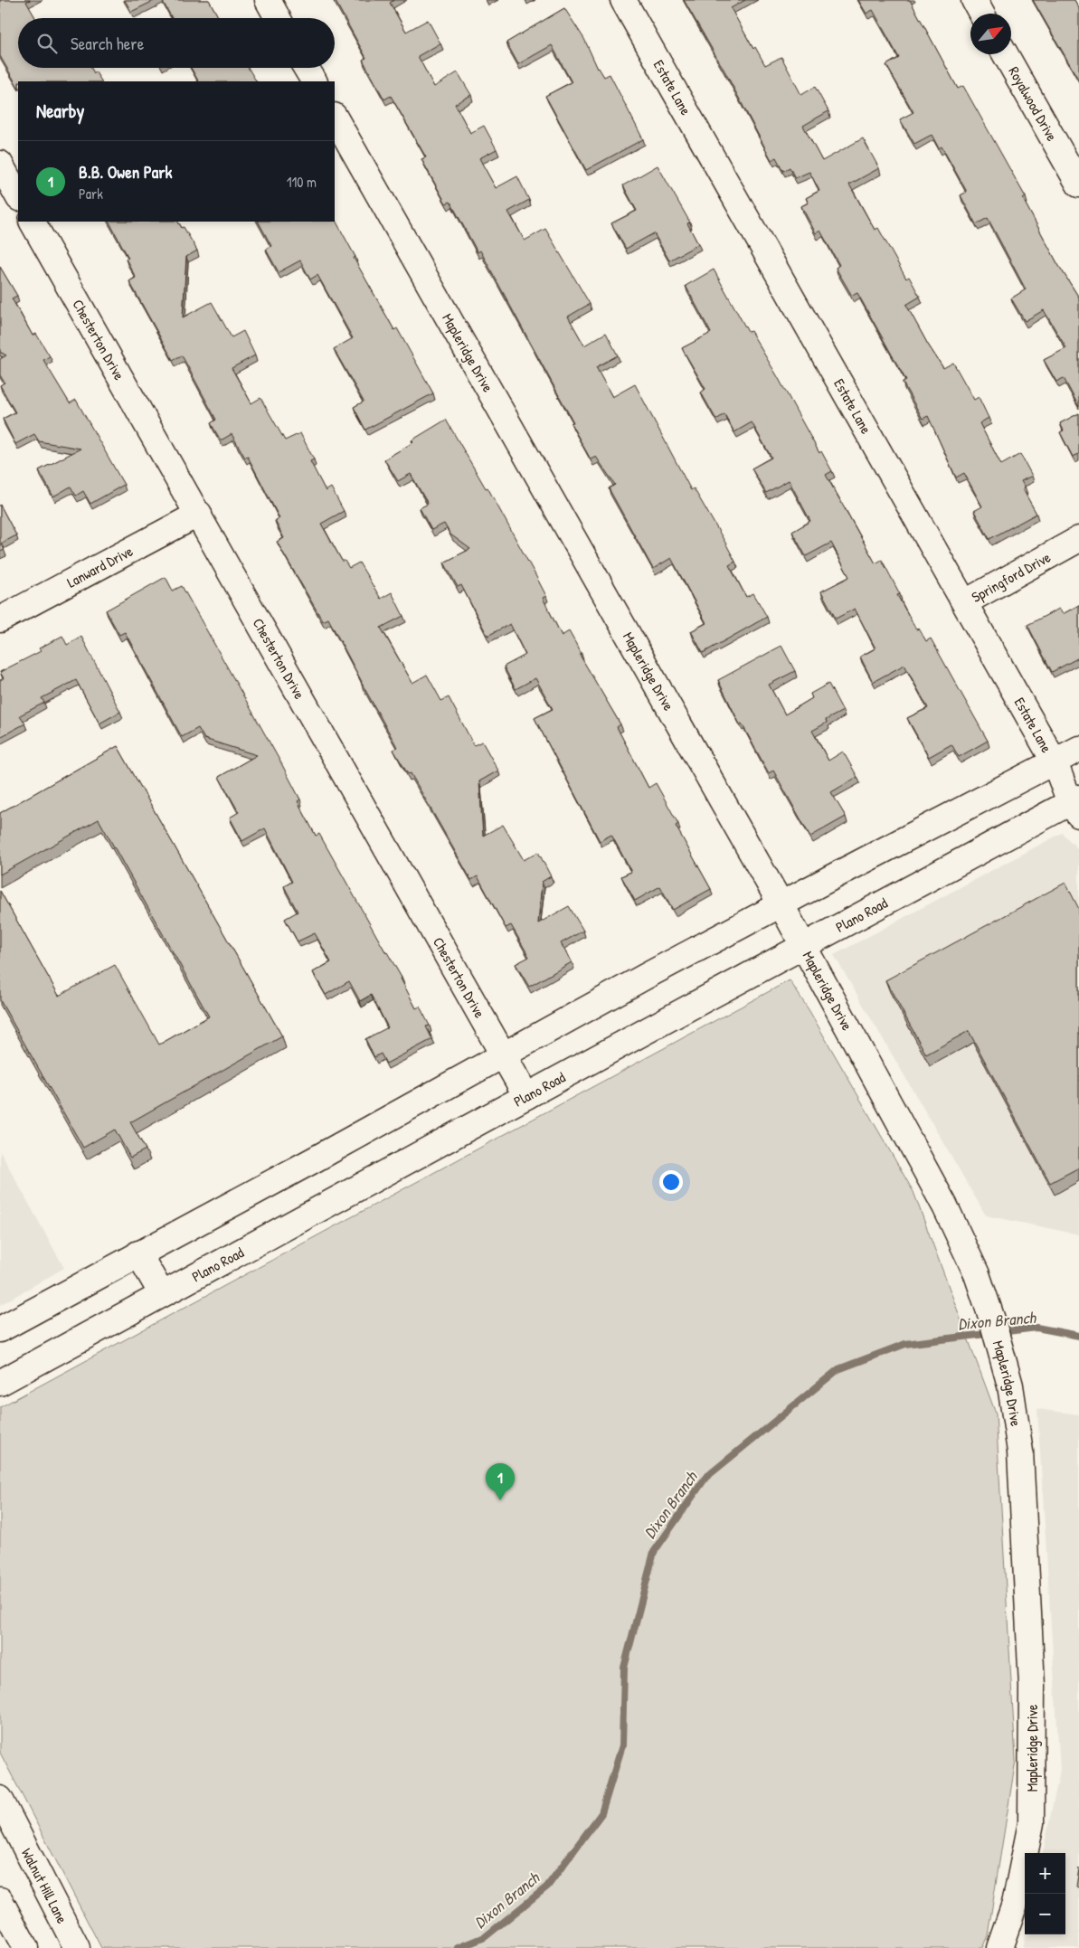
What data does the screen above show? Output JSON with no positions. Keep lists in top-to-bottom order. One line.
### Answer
{"streets":{"street":["Estate Lane","Royalwood Drive","Chesterton Drive","Mapleridge Drive","Lanward Drive","Springford Drive","Plano Road","Walnut Hill Lane"]},"crossings":[["Estate Lane","Springford Drive"],["Estate Lane","Plano Road"],["Chesterton Drive","Lanward Drive"],["Chesterton Drive","Plano Road"],["Mapleridge Drive","Plano Road"]],"water":["Dixon Branch"],"north":"top right","page":{"search":"Search here","heading":"Nearby","list":[{"mark":"1","name":"B.B. Owen Park","note":"Park","value":"110 m"}],"pins":"1","map_buttons":["+","−"]}}
